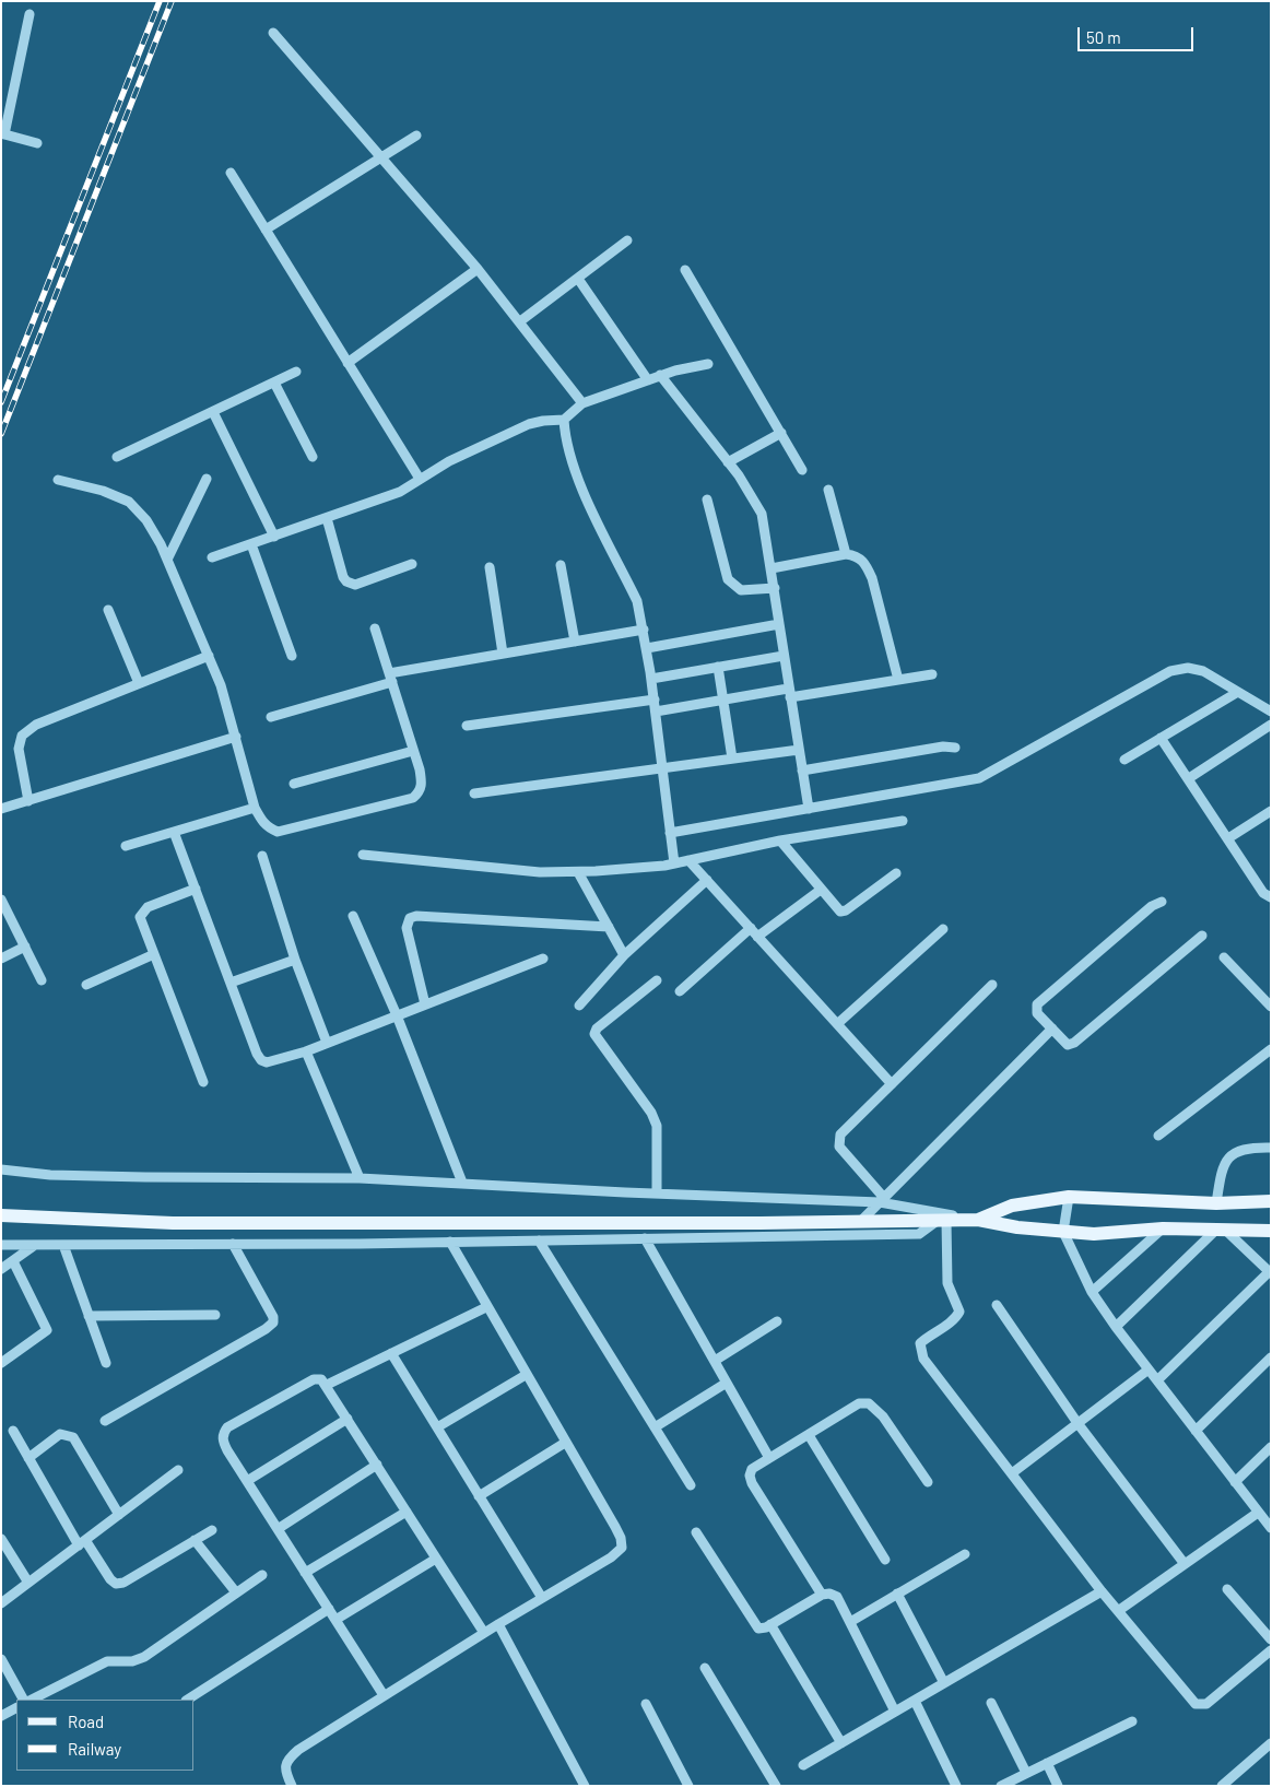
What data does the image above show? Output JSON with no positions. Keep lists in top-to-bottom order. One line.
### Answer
{"legend":["Road","Railway"],"scale_bar":"50 m"}
